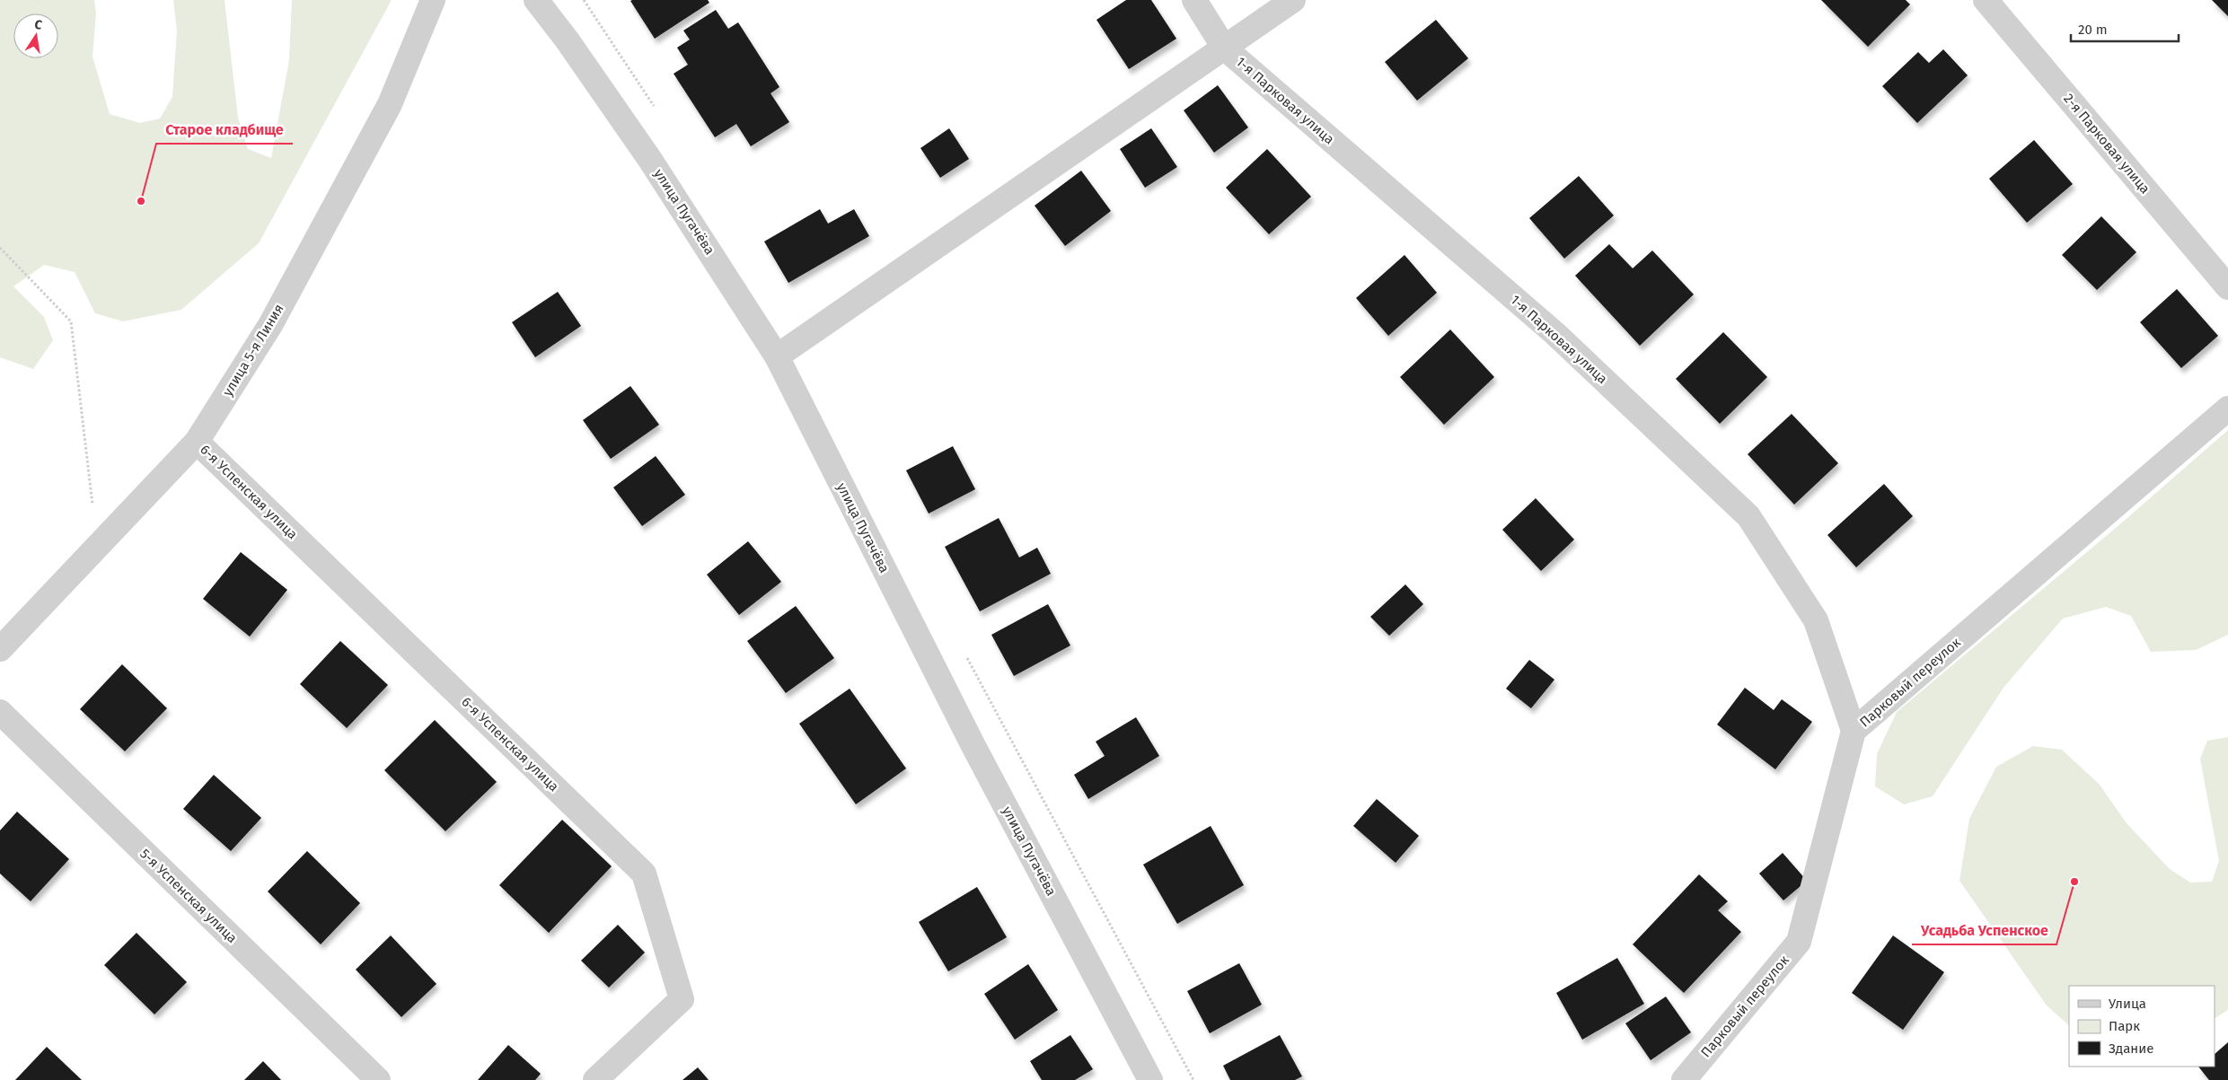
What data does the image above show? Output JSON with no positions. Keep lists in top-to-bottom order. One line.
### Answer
{"streets":{"street":["1-я Парковая улица","2-я Парковая улица","улица Пугачёва","улица 5-я Линия","6-я Успенская улица","Парковый переулок","5-я Успенская улица"]},"crossings":[["1-я Парковая улица","Парковый переулок"],["улица 5-я Линия","6-я Успенская улица"]],"places":["Старое кладбище","Усадьба Успенское"],"legend":["Улица","Парк","Здание"],"scale_bar":"20 m","north":"top"}
